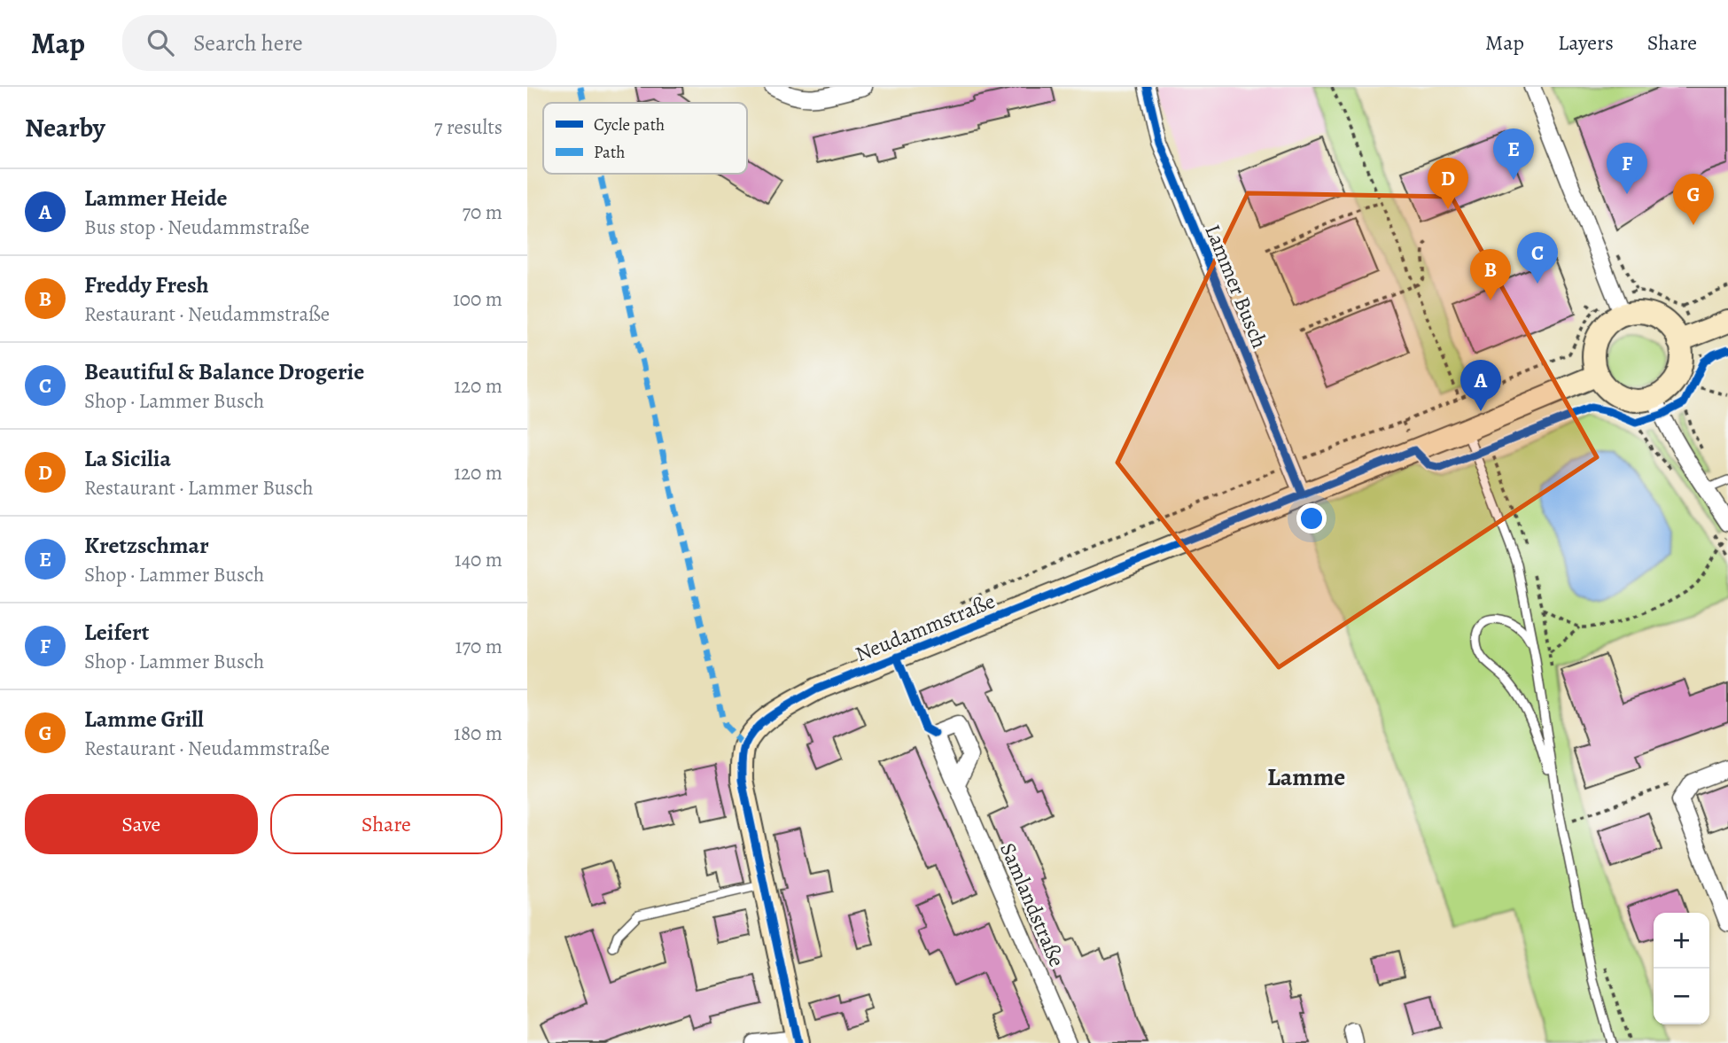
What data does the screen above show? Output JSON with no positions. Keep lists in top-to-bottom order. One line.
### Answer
{"streets":{"main road":["Neudammstraße"],"street":["Lammer Busch","Samlandstraße"]},"crossings":[["Lammer Busch","Neudammstraße"]],"districts":["Lamme"],"legend":["Cycle path","Path"],"page":{"header":"Map","search":"Search here","nav":["Map","Layers","Share"],"heading":["Nearby","7 results"],"pins":["E","F","D","G","C","B","A"],"list":[{"mark":"A","name":"Lammer Heide","note":"Bus stop · Neudammstraße","value":"70 m"},{"mark":"B","name":"Freddy Fresh","note":"Restaurant · Neudammstraße","value":"100 m"},{"mark":"C","name":"Beautiful & Balance Drogerie","note":"Shop · Lammer Busch","value":"120 m"},{"mark":"D","name":"La Sicilia","note":"Restaurant · Lammer Busch","value":"120 m"},{"mark":"E","name":"Kretzschmar","note":"Shop · Lammer Busch","value":"140 m"},{"mark":"F","name":"Leifert","note":"Shop · Lammer Busch","value":"170 m"},{"mark":"G","name":"Lamme Grill","note":"Restaurant · Neudammstraße","value":"180 m"}],"buttons":["Save","Share"],"map_buttons":["+","−"]}}
